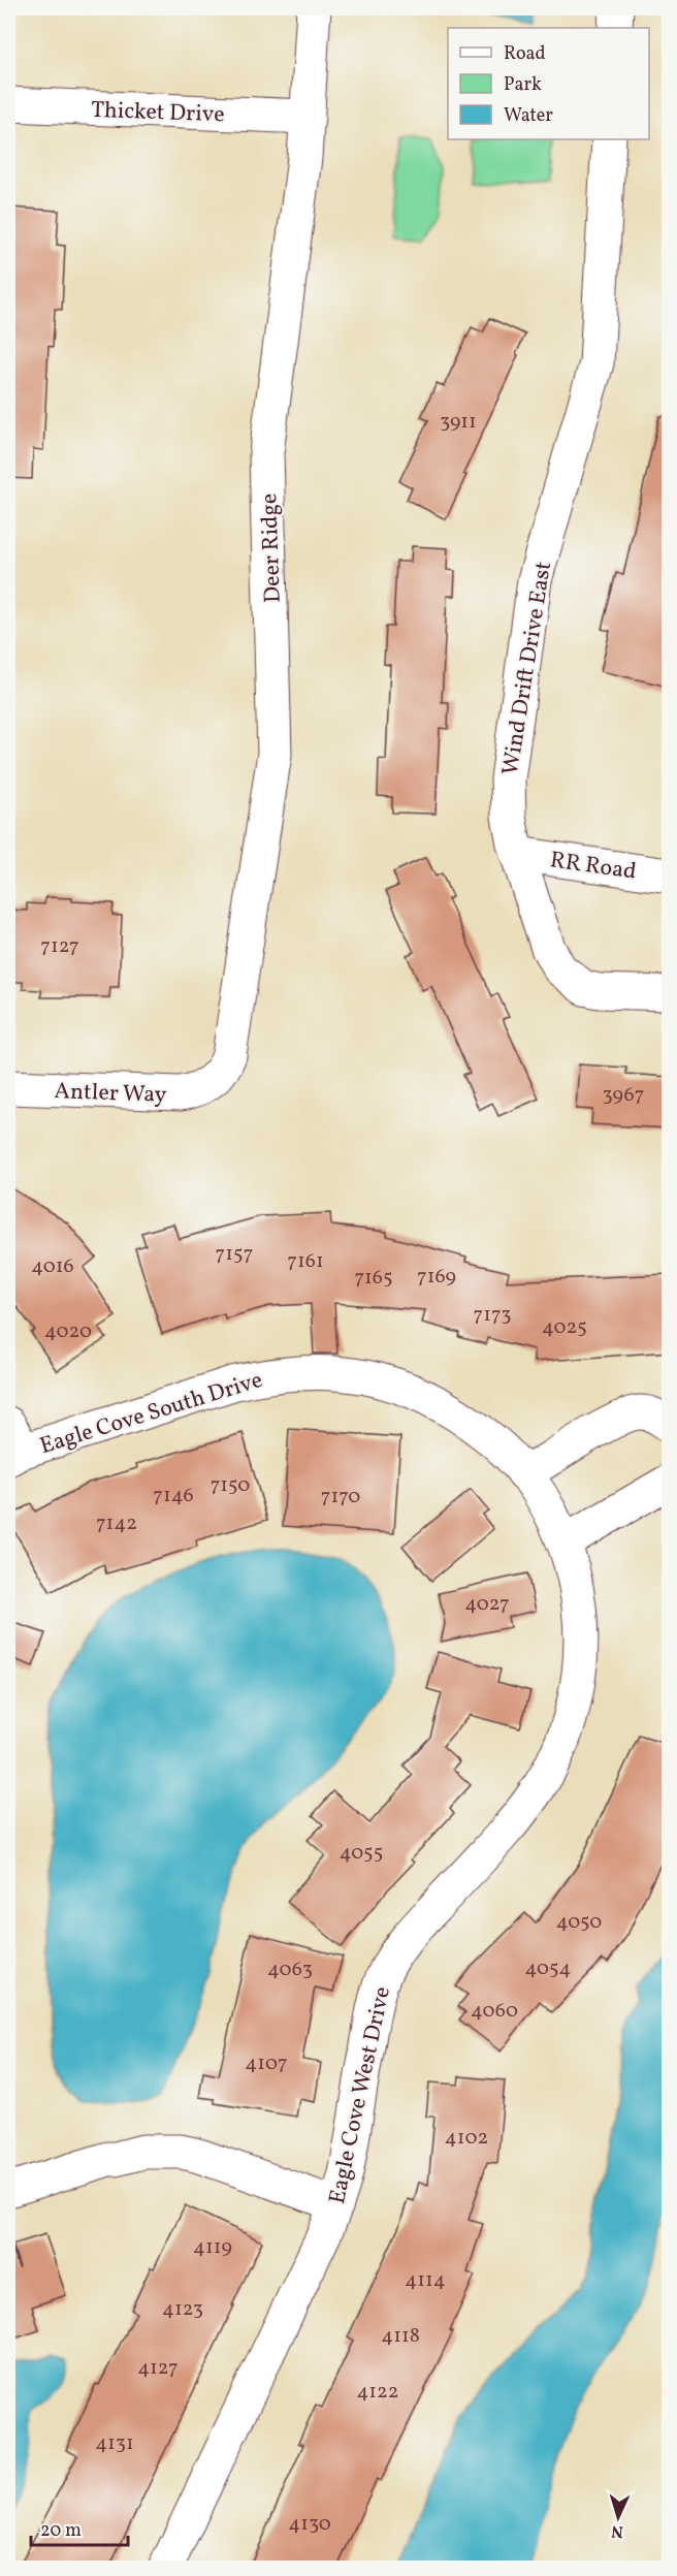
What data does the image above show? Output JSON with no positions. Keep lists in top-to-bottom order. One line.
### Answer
{"streets":{"street":["Thicket Drive","Deer Ridge","Wind Drift Drive East","RR Road","Antler Way","Eagle Cove South Drive","Eagle Cove West Drive"]},"crossings":[["Thicket Drive","Deer Ridge"],["Deer Ridge","Antler Way"],["Wind Drift Drive East","RR Road"],["Eagle Cove South Drive","Eagle Cove West Drive"]],"house_numbers":["3911","7127","3967","7157","7161","4016","7169","7165","7173","4025","4020","7150","7146","7170","7142","4027","4055","4050","4054","4063","4060","4107","4102","4119","4114","4123","4118","4127","4122","4131","4130"],"legend":["Road","Park","Water"],"scale_bar":"20 m","north":"bottom"}
